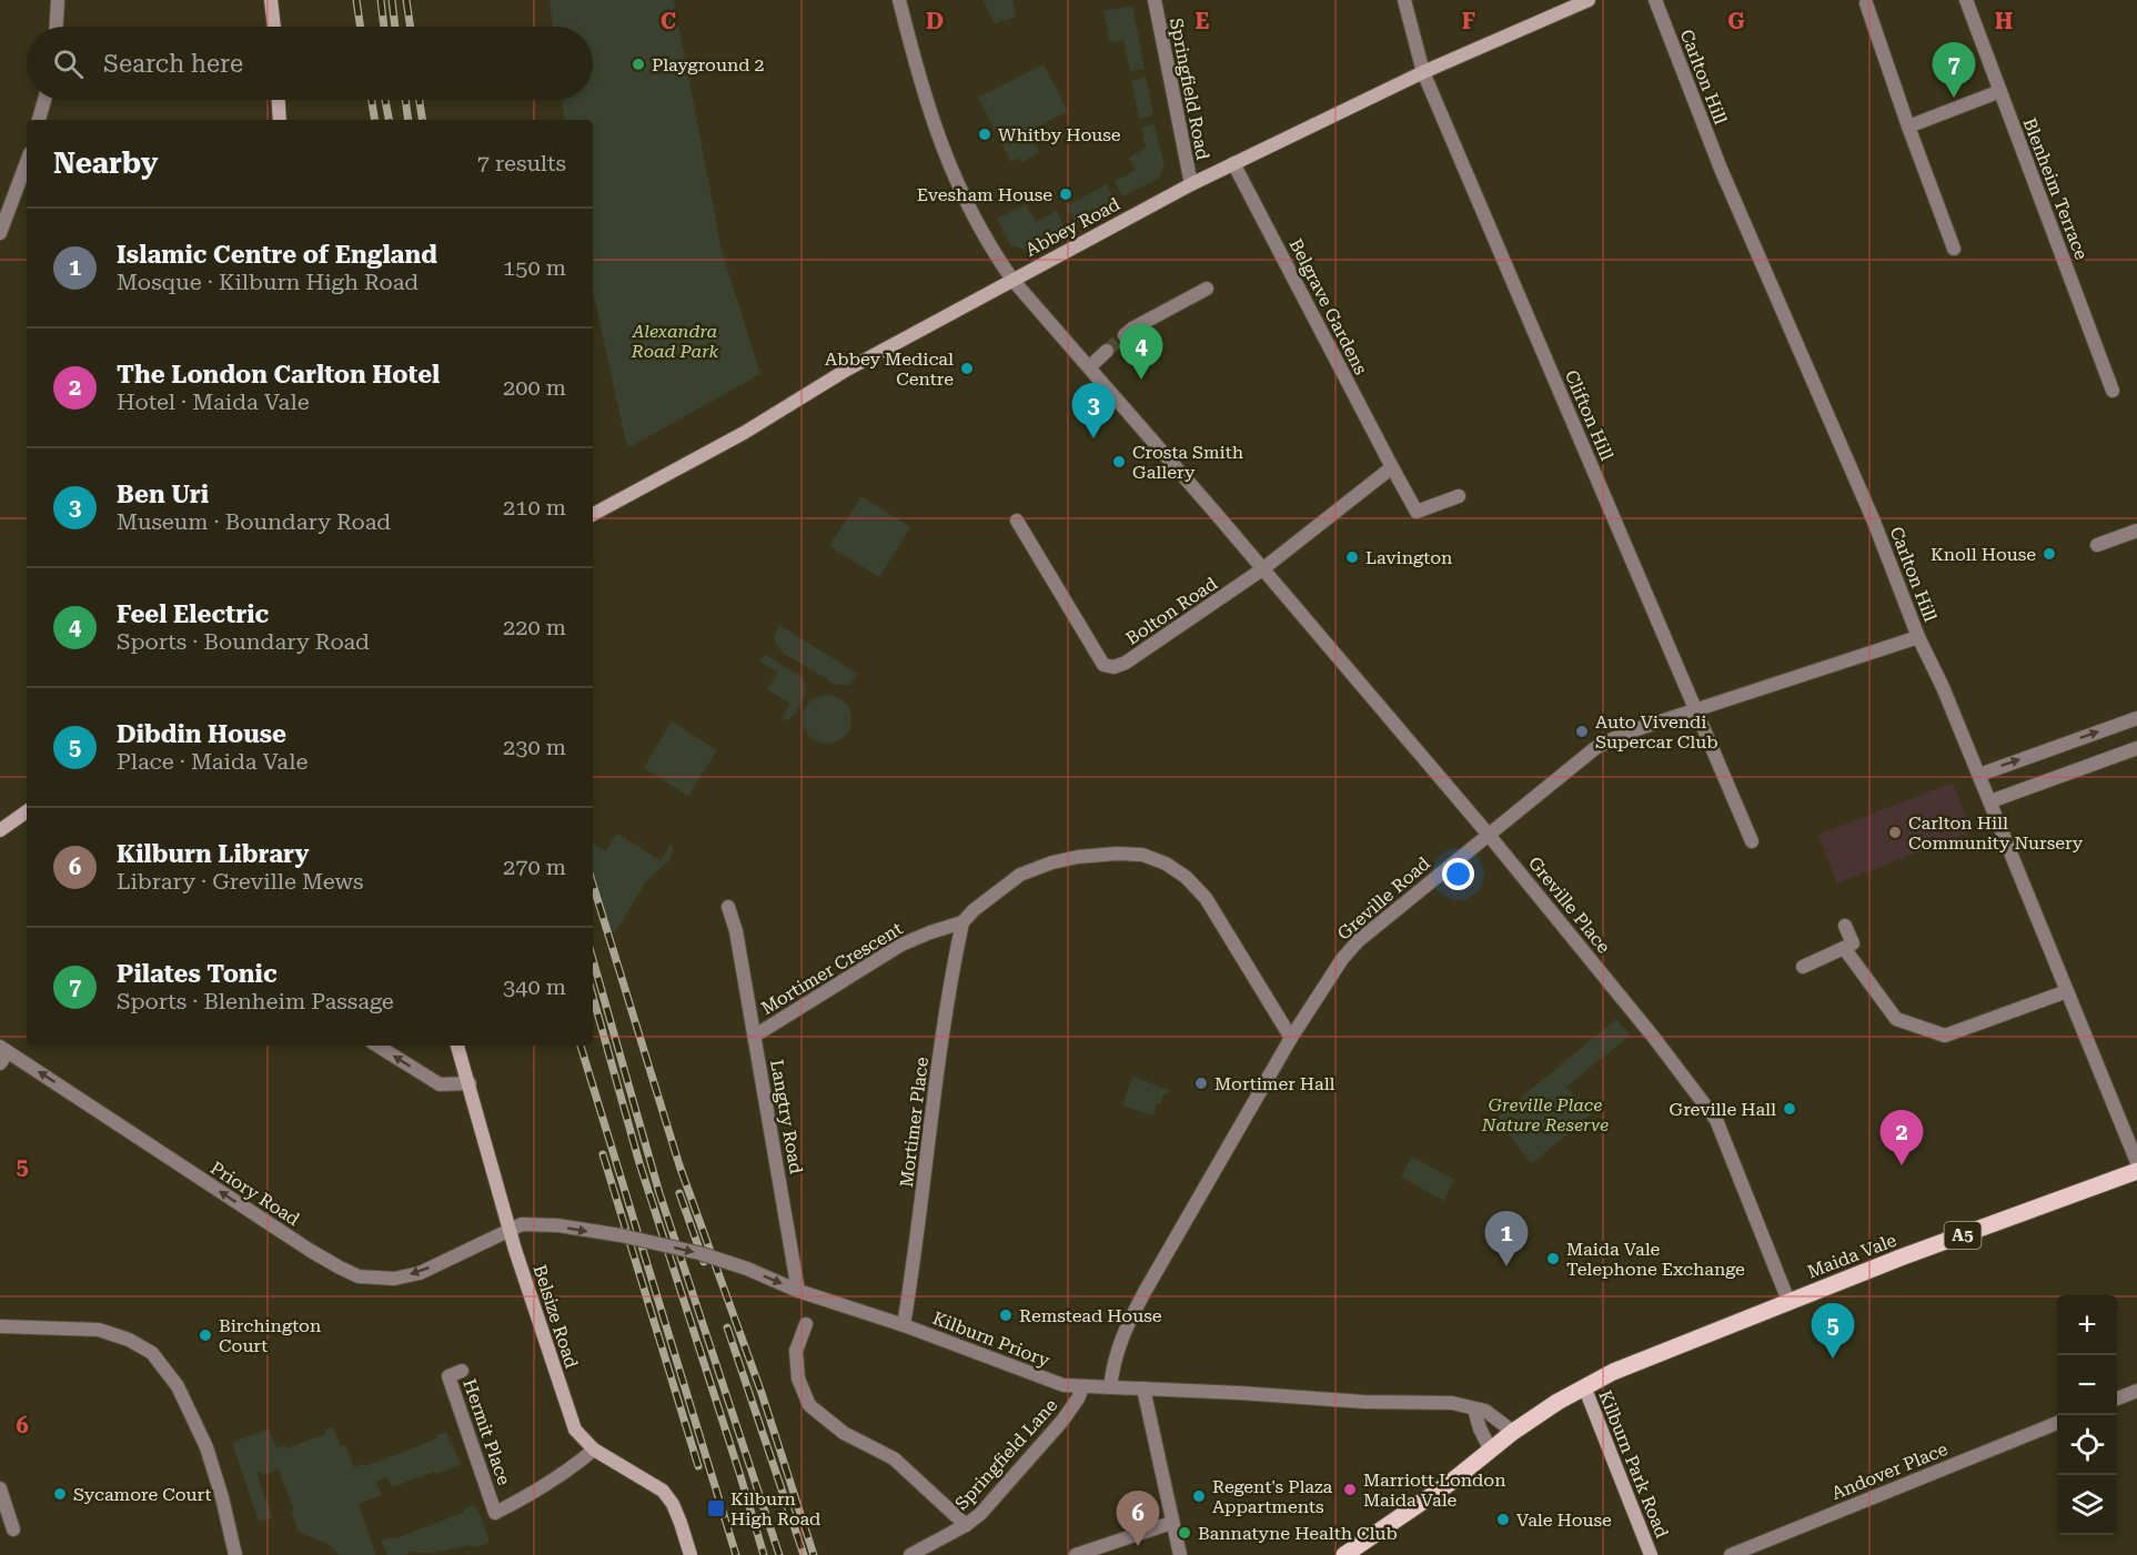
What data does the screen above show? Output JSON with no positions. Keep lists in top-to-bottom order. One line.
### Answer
{"streets":{"main road":["Abbey Road","A5","Maida Vale","Belsize Road","Kilburn Park Road"],"street":["Carlton Hill","Springfield Road","Blenheim Terrace","Belgrave Gardens","Clifton Hill","Bolton Road","Greville Road","Greville Place","Mortimer Crescent","Langtry Road","Mortimer Place","Priory Road","Kilburn Priory","Hermit Place","Springfield Lane","Andover Place"]},"crossings":[["Carlton Hill","Greville Road"],["Springfield Road","Abbey Road"],["Abbey Road","Belgrave Gardens"],["Abbey Road","Clifton Hill"],["Abbey Road","Greville Place"],["Clifton Hill","Greville Road"],["Bolton Road","Greville Place"],["Greville Road","Greville Place"],["Greville Road","Mortimer Crescent"],["Greville Road","Kilburn Priory"],["Greville Place","Maida Vale"],["Mortimer Crescent","Langtry Road"],["Mortimer Crescent","Mortimer Place"],["Langtry Road","Kilburn Priory"],["Mortimer Place","Kilburn Priory"],["Priory Road","Belsize Road"],["Priory Road","Kilburn Priory"],["A5","Maida Vale"],["A5","Kilburn Priory"],["A5","Kilburn Park Road"],["Maida Vale","Kilburn Park Road"],["Belsize Road","Kilburn Priory"],["Belsize Road","Hermit Place"],["Kilburn Priory","Springfield Lane"]],"one_way":["Priory Road"],"parks":["Alexandra Road Park","Greville Place Nature Reserve"],"places":{"other":["Playground 2","Whitby House","Evesham House","Abbey Medical Centre","Crosta Smith Gallery","Knoll House","Lavington","Auto Vivendi Supercar Club","Carlton Hill Community Nursery","Mortimer Hall","Greville Hall","Maida Vale Telephone Exchange","Remstead House","Birchington Court","Marriott London Maida Vale","Sycamore Court","Regent's Plaza Appartments","Vale House","Bannatyne Health Club"],"transit":["Kilburn High Road"]},"page":{"search":"Search here","pins":["7","4","3","2","1","5","6"],"heading":["Nearby","7 results"],"list":[{"mark":"1","name":"Islamic Centre of England","note":"Mosque · Kilburn High Road","value":"150 m"},{"mark":"2","name":"The London Carlton Hotel","note":"Hotel · Maida Vale","value":"200 m"},{"mark":"3","name":"Ben Uri","note":"Museum · Boundary Road","value":"210 m"},{"mark":"4","name":"Feel Electric","note":"Sports · Boundary Road","value":"220 m"},{"mark":"5","name":"Dibdin House","note":"Place · Maida Vale","value":"230 m"},{"mark":"6","name":"Kilburn Library","note":"Library · Greville Mews","value":"270 m"},{"mark":"7","name":"Pilates Tonic","note":"Sports · Blenheim Passage","value":"340 m"}],"map_buttons":["+","−"]},"grid":{"columns":["C","D","E","F","G","H"],"rows":["5","6"]}}
